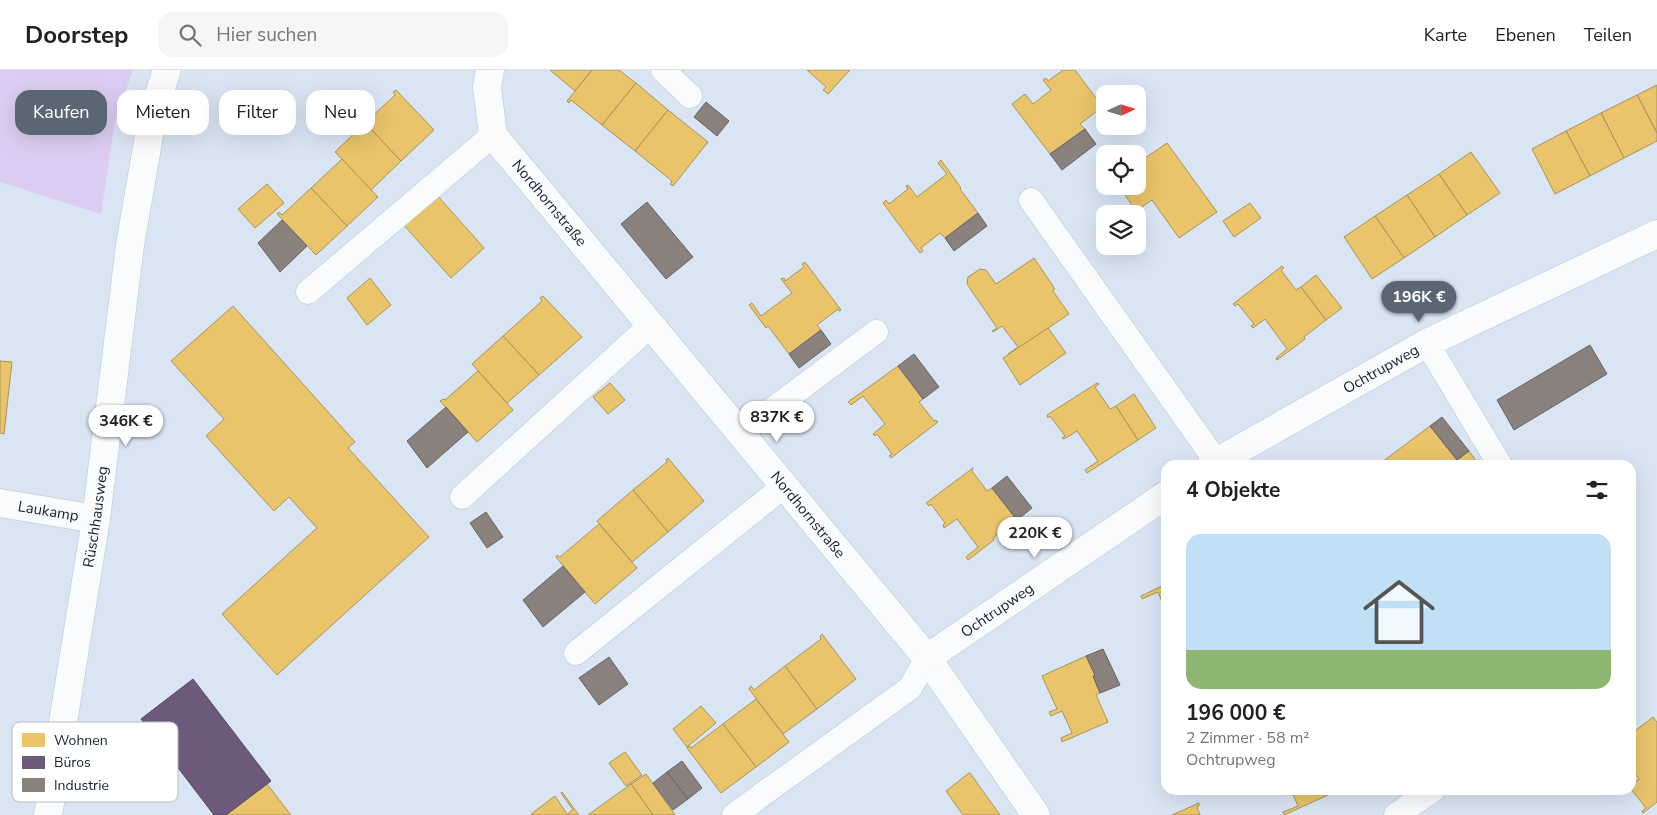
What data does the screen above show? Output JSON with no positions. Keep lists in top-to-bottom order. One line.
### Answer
{"streets":{"street":["Nordhornstraße","Ochtrupweg","Laukamp","Rüschhausweg"]},"crossings":[["Nordhornstraße","Ochtrupweg"],["Laukamp","Rüschhausweg"]],"legend":["Wohnen","Büros","Industrie"],"north":"right","page":{"header":"Doorstep","search":"Hier suchen","nav":["Karte","Ebenen","Teilen"],"chip":["Kaufen","Mieten","Filter","Neu"],"price":["196K €","837K €","346K €","220K €"],"heading":"4 Objekte","list":[{"name":"196 000 €","note":"2 Zimmer · 58 m² · Ochtrupweg"}]}}
